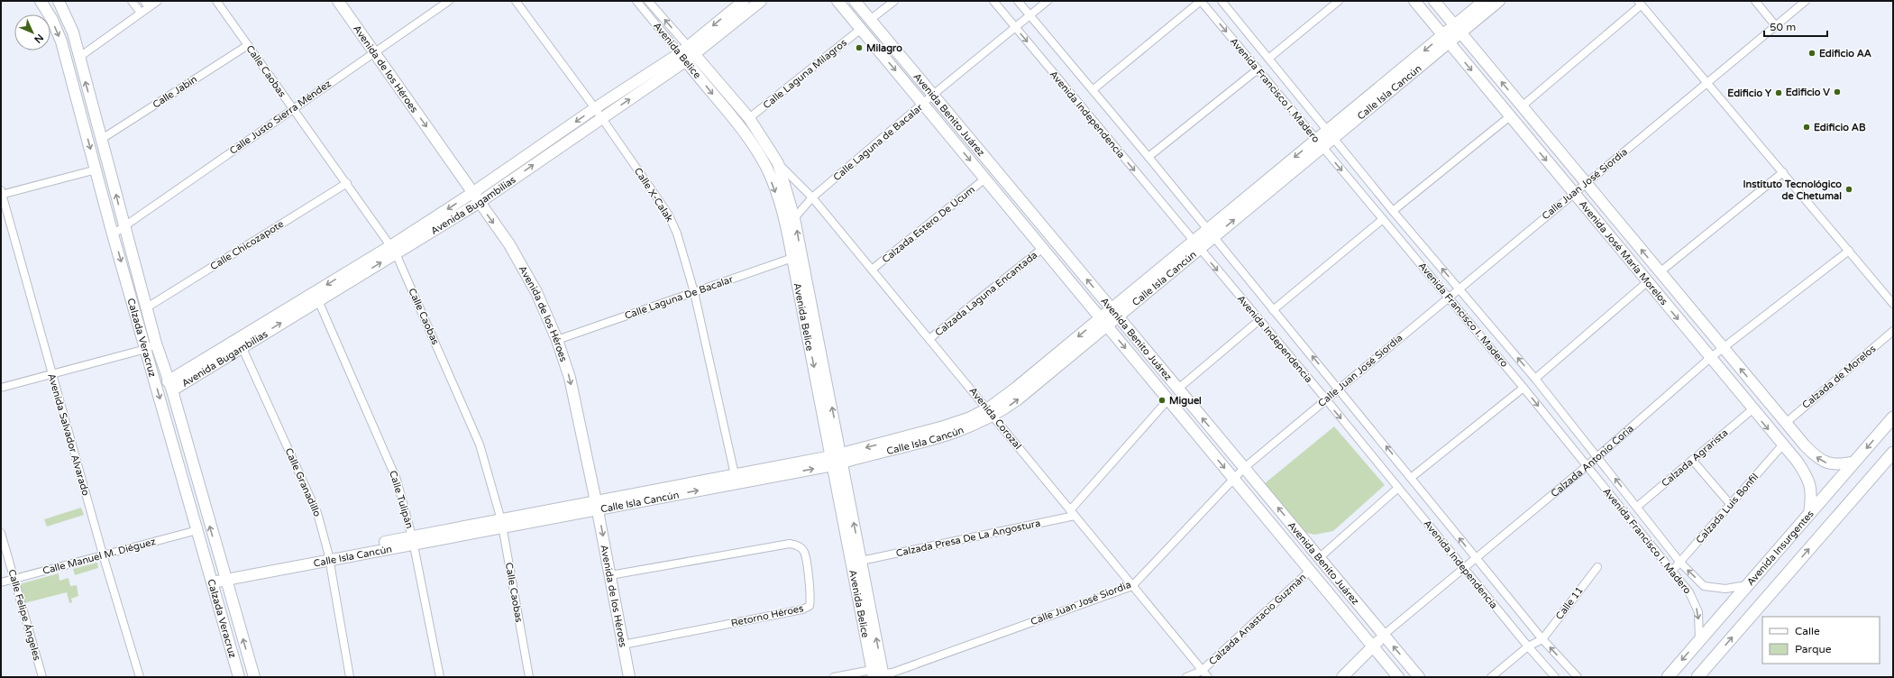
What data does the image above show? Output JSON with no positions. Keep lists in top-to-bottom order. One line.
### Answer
{"streets":{"main road":["Avenida Belice","Avenida de los Héroes","Calle Isla Cancún","Avenida Benito Juárez","Avenida Bugambilias","Avenida José María Morelos","Calzada Veracruz","Calzada Antonio Coria","Avenida Insurgentes"],"street":["Calle Caobas","Calle Laguna Milagros","Avenida Francisco I. Madero","Calle Jabin","Avenida Independencia","Calle Justo Sierra Méndez","Calle Laguna de Bacalar","Calle Juan José Siordia","Calle X-Calak","Calzada Estero De Ucum","Calle Chicozapote","Calzada Laguna Encantada","Calle Laguna De Bacalar","Calzada de Morelos","Avenida Corozal","Avenida Salvador Alvarado","Calzada Agrarista","Calle Granadillo","Calle Tulipán","Calzada Luis Bonfil","Calzada Presa De La Angostura","Calle Manuel M. Diéguez","Calle 11","Calle Felipe Ángeles","Retorno Héroes","Calzada Anastacio Guzmán"]},"crossings":[["Avenida Belice","Calle Laguna Milagros"],["Avenida Belice","Calle Isla Cancún"],["Avenida Belice","Calle Laguna de Bacalar"],["Avenida Belice","Calle Juan José Siordia"],["Avenida Belice","Avenida Bugambilias"],["Avenida Belice","Calle Laguna De Bacalar"],["Avenida Belice","Avenida Corozal"],["Avenida Belice","Calzada Presa De La Angostura"],["Avenida de los Héroes","Calle Isla Cancún"],["Avenida de los Héroes","Calle Justo Sierra Méndez"],["Avenida de los Héroes","Avenida Bugambilias"],["Avenida de los Héroes","Calle Laguna De Bacalar"],["Avenida de los Héroes","Retorno Héroes"],["Calle Caobas","Calle Jabin"],["Calle Caobas","Calle Isla Cancún"],["Calle Caobas","Calle Justo Sierra Méndez"],["Calle Caobas","Avenida Bugambilias"],["Calle Caobas","Calle Chicozapote"],["Calle Laguna Milagros","Avenida Benito Juárez"],["Avenida Francisco I. Madero","Calle Isla Cancún"],["Avenida Francisco I. Madero","Calle Juan José Siordia"],["Avenida Francisco I. Madero","Calzada Agrarista"],["Avenida Francisco I. Madero","Calzada Antonio Coria"],["Avenida Francisco I. Madero","Calzada Luis Bonfil"],["Avenida Francisco I. Madero","Avenida Insurgentes"],["Calle Jabin","Calzada Veracruz"],["Calle Isla Cancún","Avenida Benito Juárez"],["Calle Isla Cancún","Avenida Independencia"],["Calle Isla Cancún","Calle X-Calak"],["Calle Isla Cancún","Avenida José María Morelos"],["Calle Isla Cancún","Calzada Veracruz"],["Calle Isla Cancún","Avenida Corozal"],["Calle Isla Cancún","Calle Granadillo"],["Calle Isla Cancún","Calle Tulipán"],["Avenida Benito Juárez","Calle Laguna de Bacalar"],["Avenida Benito Juárez","Calle Juan José Siordia"],["Avenida Benito Juárez","Calzada Estero De Ucum"],["Avenida Benito Juárez","Calzada Laguna Encantada"],["Avenida Benito Juárez","Calzada Antonio Coria"],["Avenida Benito Juárez","Calzada Anastacio Guzmán"],["Avenida Independencia","Calle Laguna de Bacalar"],["Avenida Independencia","Calle Juan José Siordia"],["Avenida Independencia","Calzada Antonio Coria"],["Avenida Independencia","Calle 11"],["Calle Justo Sierra Méndez","Calzada Veracruz"],["Calle Laguna de Bacalar","Avenida Corozal"],["Calle Juan José Siordia","Avenida José María Morelos"],["Calle Juan José Siordia","Avenida Corozal"],["Calle X-Calak","Avenida Bugambilias"],["Calle X-Calak","Calle Laguna De Bacalar"],["Avenida Bugambilias","Calzada Veracruz"],["Avenida Bugambilias","Calle Granadillo"],["Avenida Bugambilias","Calle Tulipán"],["Calzada Estero De Ucum","Avenida Corozal"],["Calle Chicozapote","Calzada Veracruz"],["Avenida José María Morelos","Calzada de Morelos"],["Avenida José María Morelos","Calzada Agrarista"],["Avenida José María Morelos","Calzada Antonio Coria"],["Avenida José María Morelos","Calzada Luis Bonfil"],["Avenida José María Morelos","Avenida Insurgentes"],["Calzada Laguna Encantada","Avenida Corozal"],["Calzada Veracruz","Calle Manuel M. Diéguez"],["Avenida Corozal","Calzada Presa De La Angostura"],["Avenida Corozal","Calzada Anastacio Guzmán"],["Avenida Salvador Alvarado","Calle Manuel M. Diéguez"],["Calle Manuel M. Diéguez","Calle Felipe Ángeles"]],"one_way":["Avenida de los Héroes"],"places":["Milagro","Edificio AA","Edificio V","Edificio Y","Edificio AB","Instituto Tecnológico de Chetumal","Miguel"],"legend":["Calle","Parque"],"scale_bar":"50 m","north":"bottom right"}
